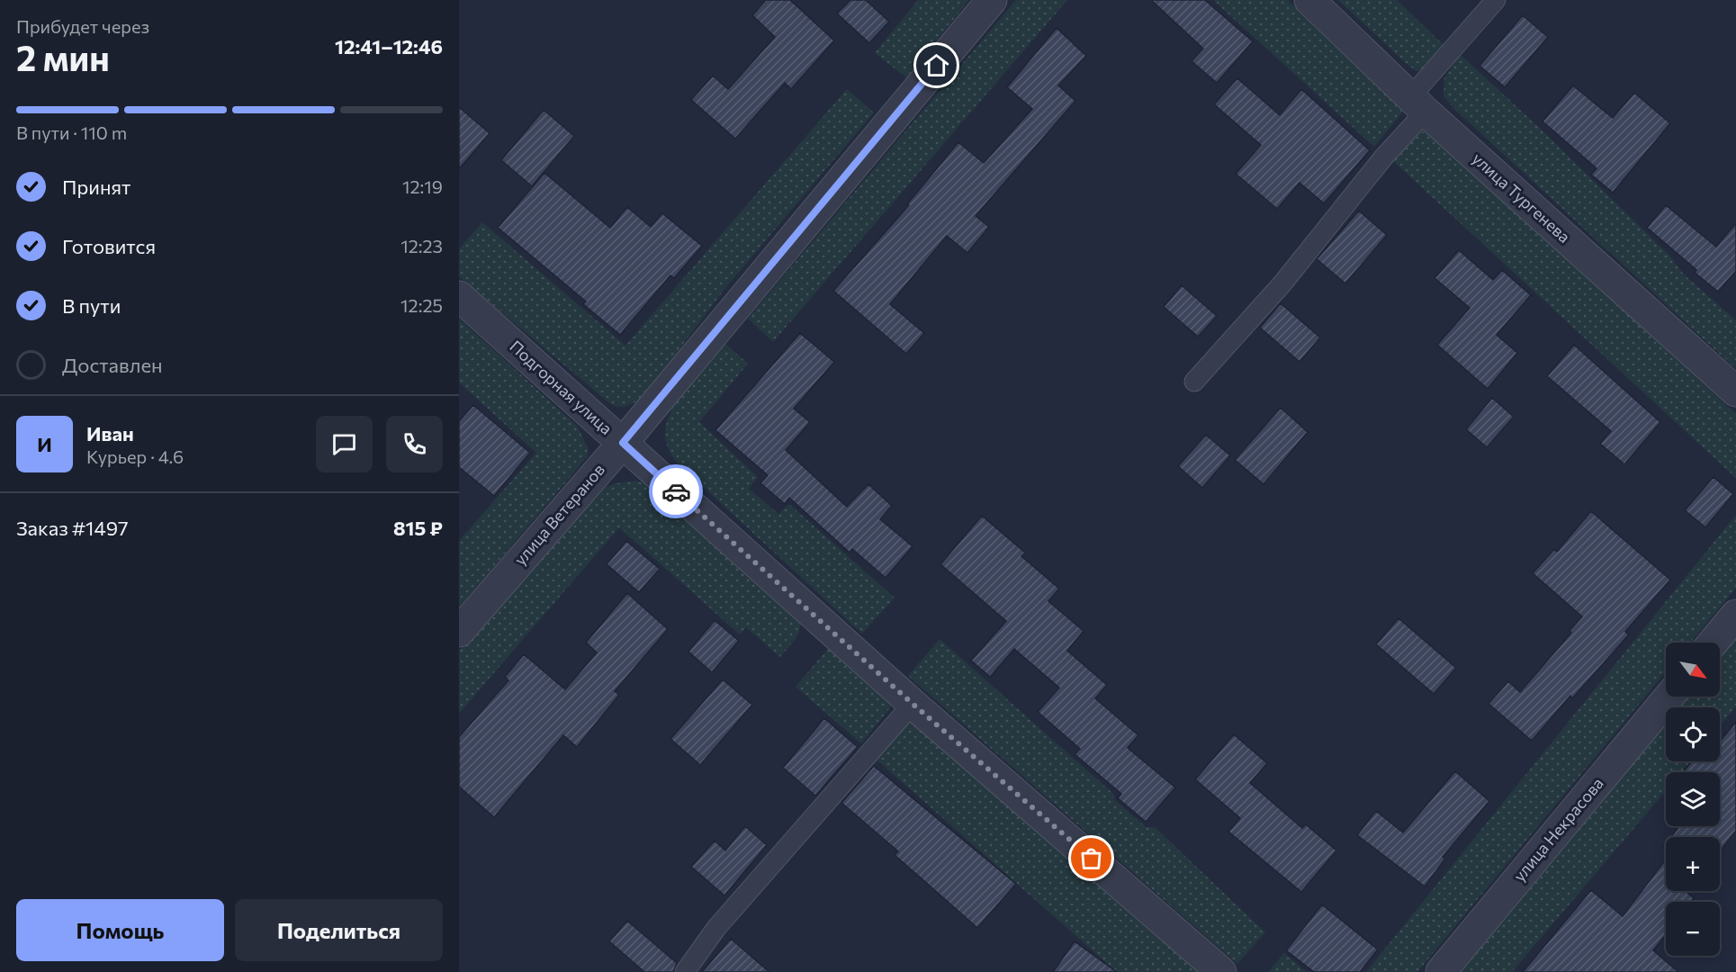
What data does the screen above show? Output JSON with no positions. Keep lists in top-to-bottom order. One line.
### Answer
{"streets":{"street":["улица Тургенева","Подгорная улица","улица Ветеранов","улица Некрасова"]},"crossings":[["Подгорная улица","улица Ветеранов"]],"north":"bottom right","page":{"heading":["2 мин","Прибудет через","12:41–12:46"],"panel":["Иван","Курьер · 4.6","Заказ #1497","815 ₽"],"bar":"В пути · 110 m","list":[["Принят","12:19"],["Готовится","12:23"],["В пути","12:25"],"Доставлен"],"round":"И","map_buttons":["+","−"],"buttons":["Помощь","Поделиться"]}}
